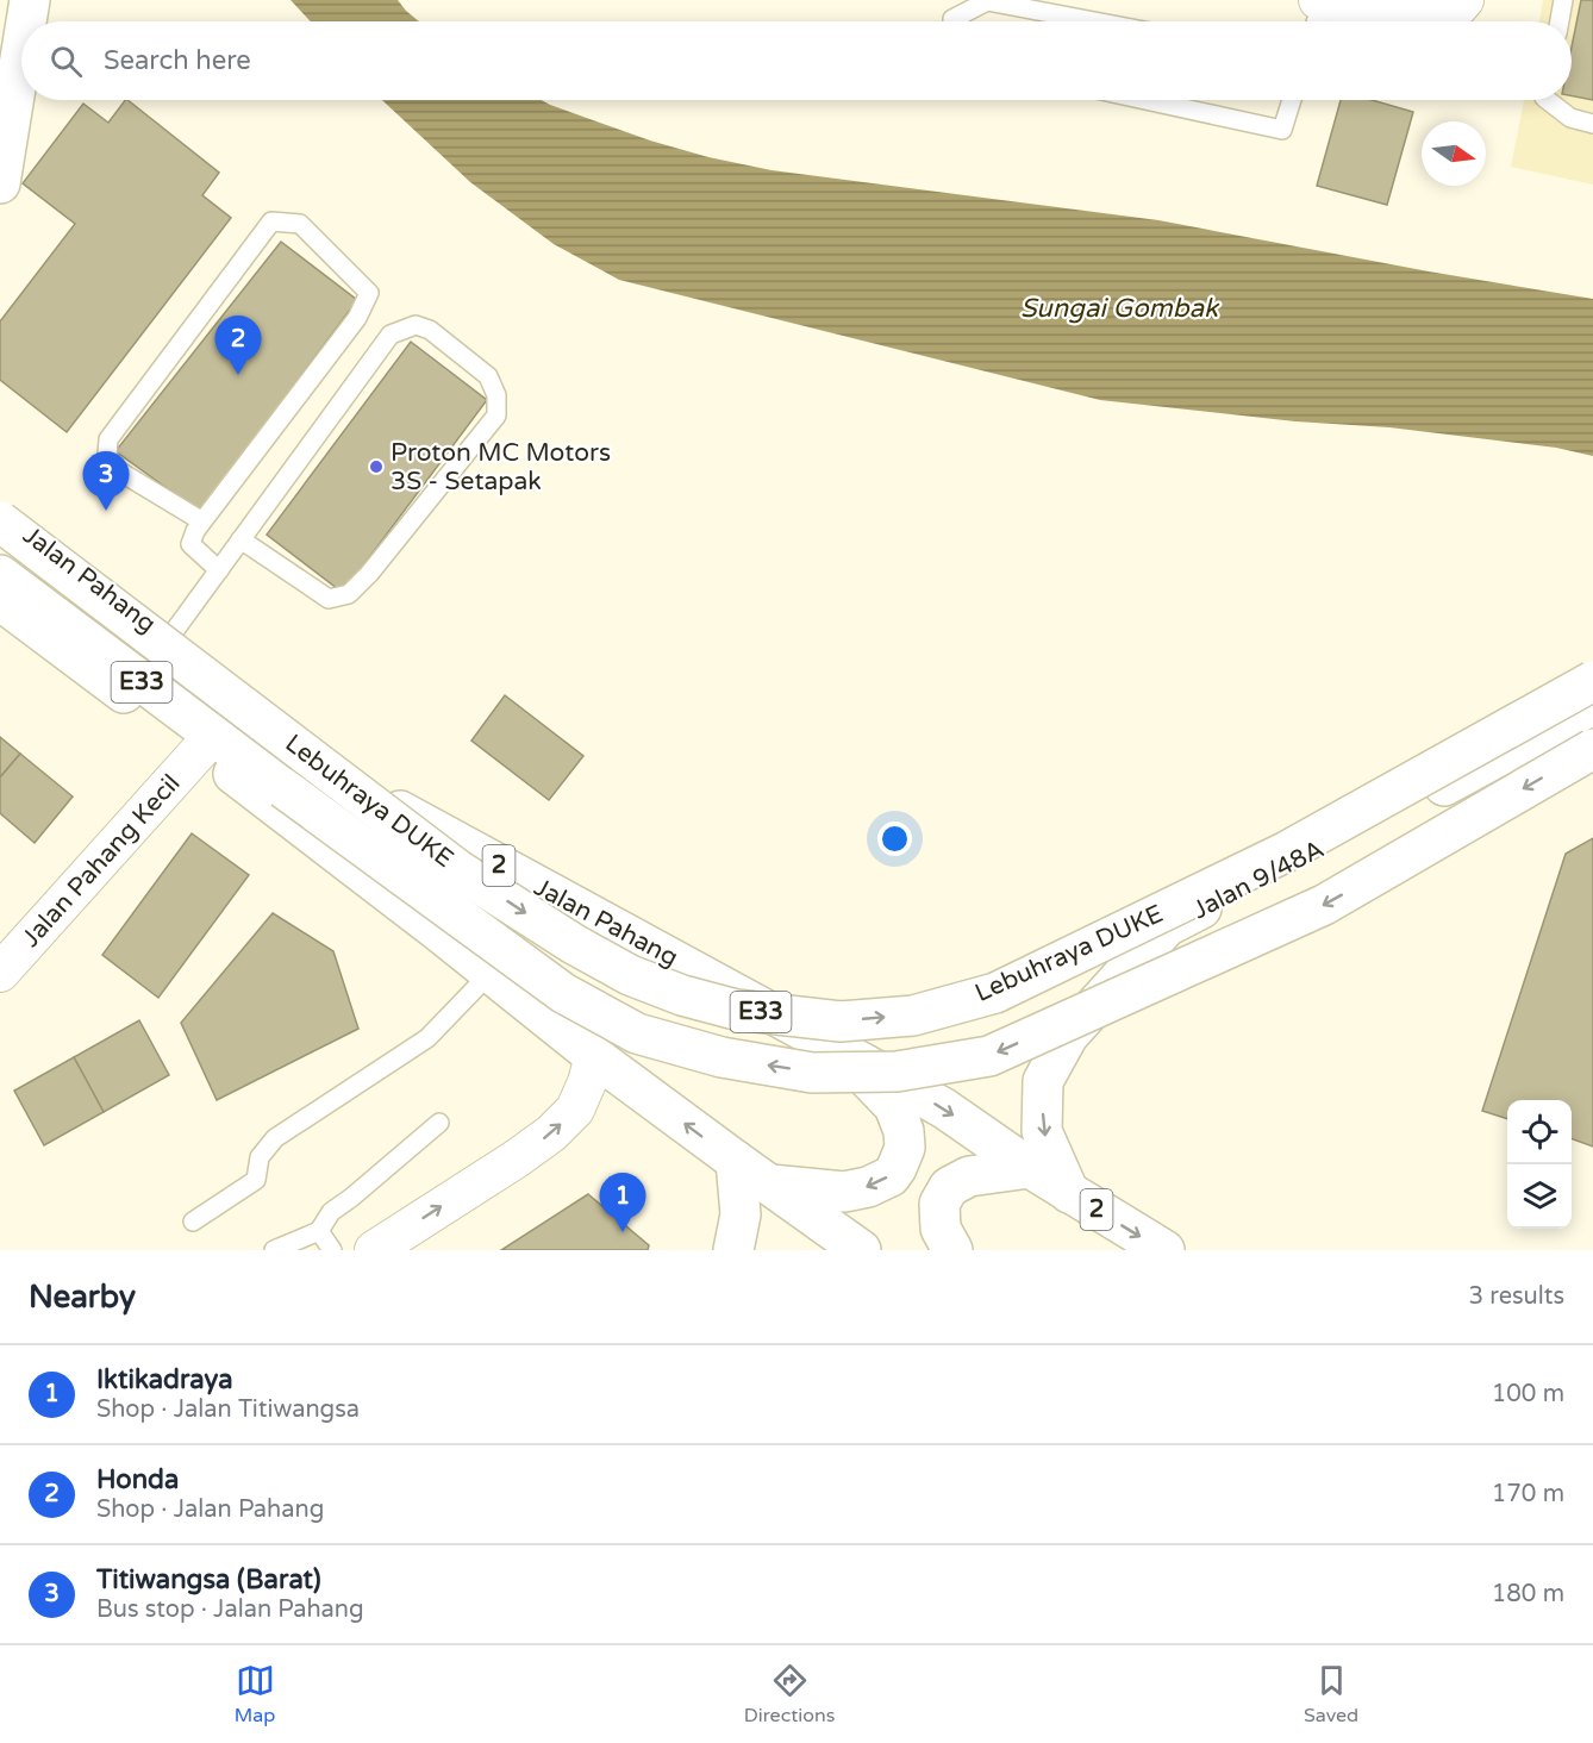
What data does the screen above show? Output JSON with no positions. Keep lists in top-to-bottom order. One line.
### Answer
{"streets":{"main road":["Jalan Pahang","E33","Lebuhraya DUKE","2","Jalan 9/48A"],"street":["Jalan Pahang Kecil"]},"crossings":[["Jalan Pahang","Jalan 9/48A"]],"one_way":["Jalan 9/48A"],"water":["Sungai Gombak"],"places":["Proton MC Motors 3S - Setapak"],"north":"right","page":{"search":"Search here","pins":["2","3","1"],"heading":["Nearby","3 results"],"list":[{"mark":"1","name":"Iktikadraya","note":"Shop · Jalan Titiwangsa","value":"100 m"},{"mark":"2","name":"Honda","note":"Shop · Jalan Pahang","value":"170 m"},{"mark":"3","name":"Titiwangsa (Barat)","note":"Bus stop · Jalan Pahang","value":"180 m"}],"nav":["Map","Directions","Saved"]}}
